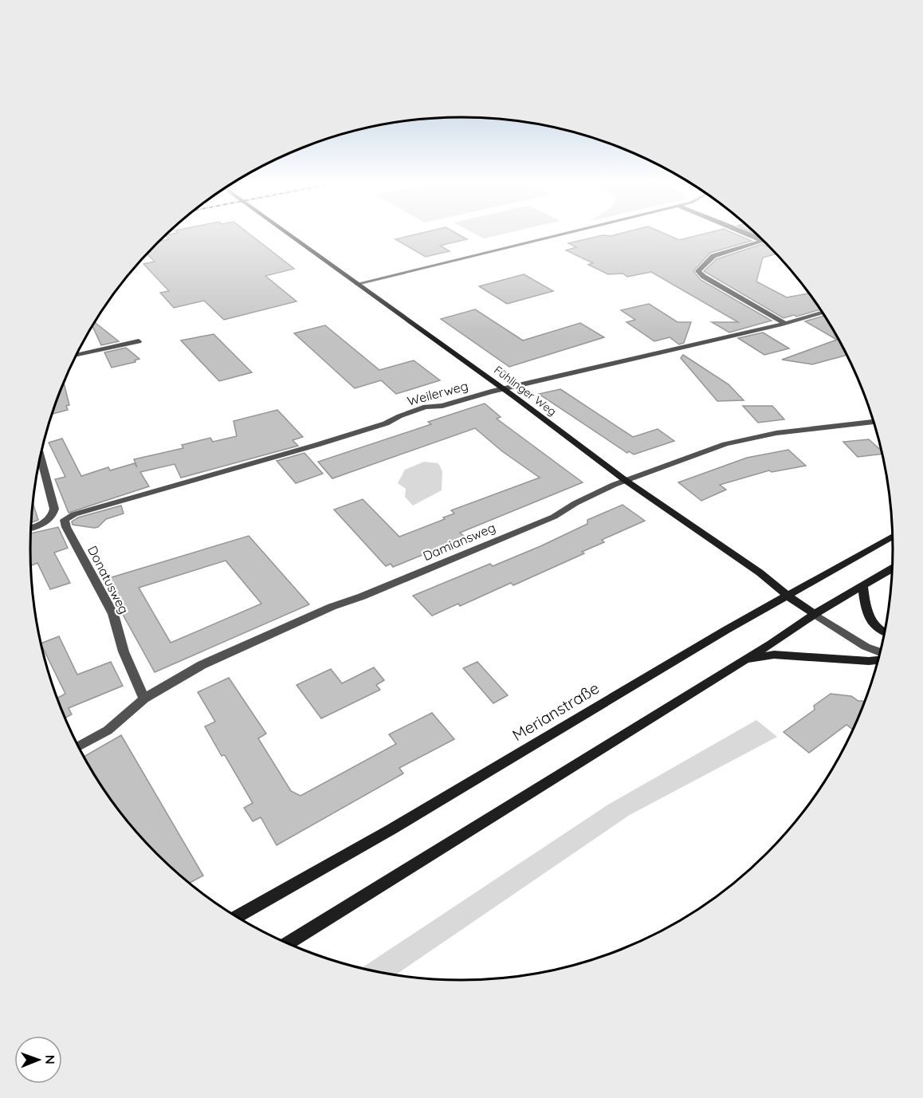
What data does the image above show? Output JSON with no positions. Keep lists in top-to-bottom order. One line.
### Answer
{"streets":{"street":["Fühlinger Weg","Weilerweg","Damiansweg","Donatusweg","Merianstraße"]},"crossings":[["Fühlinger Weg","Weilerweg"],["Fühlinger Weg","Damiansweg"],["Fühlinger Weg","Merianstraße"],["Weilerweg","Donatusweg"],["Damiansweg","Donatusweg"]],"north":"right"}
